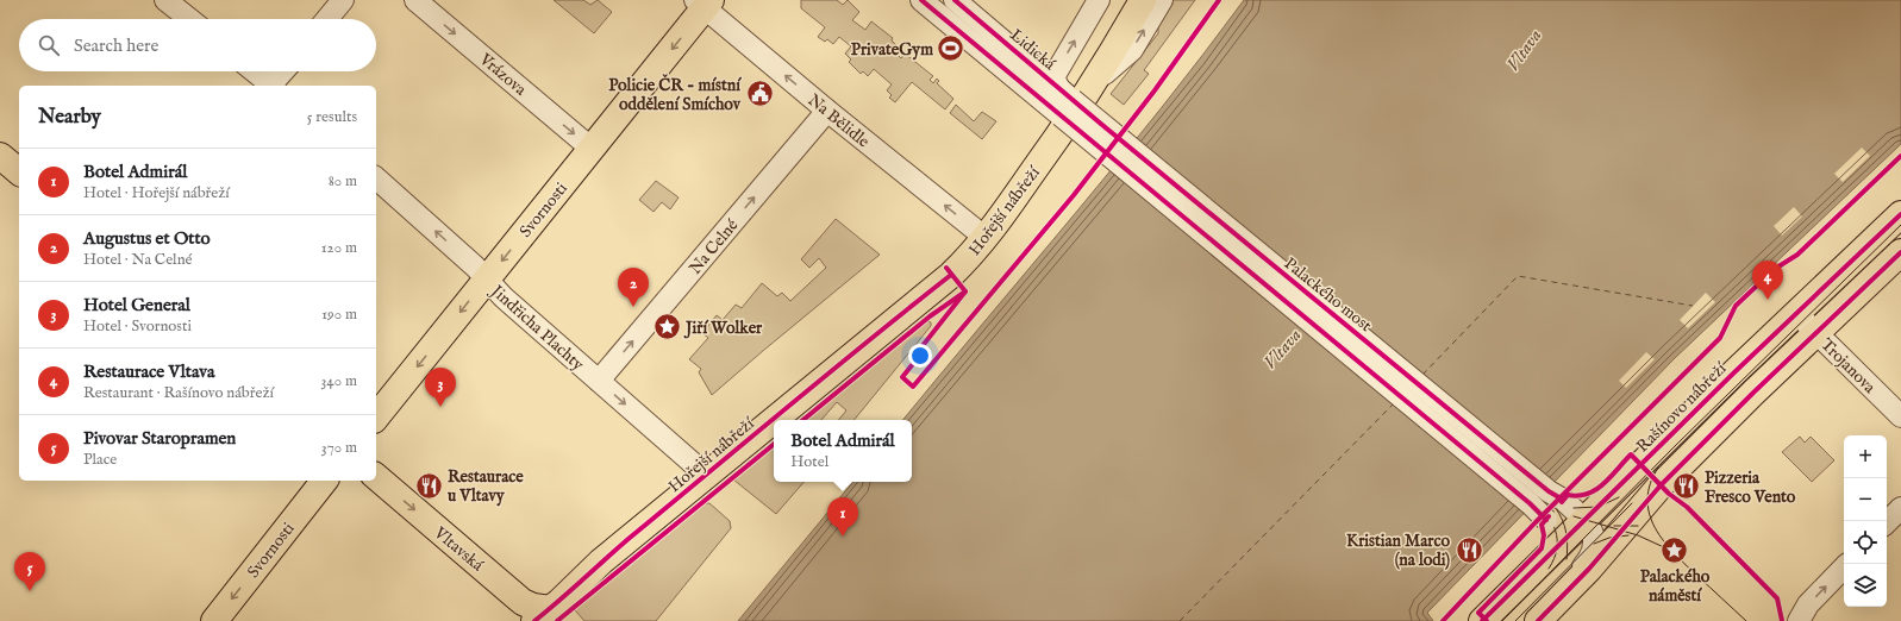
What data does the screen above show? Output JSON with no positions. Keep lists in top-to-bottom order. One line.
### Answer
{"streets":{"main road":["Svornosti","Hořejší nábřeží","Rašínovo nábřeží","Vltavská"],"street":["Lidická","Vrázova","Na Bělidle","Na Celné","Palackého most","Jindřicha Plachty","Trojanova"]},"crossings":[["Lidická","Palackého most"],["Vrázova","Svornosti"],["Na Bělidle","Svornosti"],["Na Bělidle","Hořejší nábřeží"],["Na Bělidle","Na Celné"],["Svornosti","Jindřicha Plachty"],["Hořejší nábřeží","Jindřicha Plachty"],["Hořejší nábřeží","Vltavská"],["Na Celné","Jindřicha Plachty"],["Palackého most","Rašínovo nábřeží"],["Trojanova","Rašínovo nábřeží"]],"one_way":["Vrázova","Na Bělidle","Svornosti","Na Celné","Vltavská"],"water":["Vltava"],"places":{"sports":["PrivateGym"],"public building":["Policie ČR - místní oddělení Smíchov"],"place":["Jiří Wolker","Palackého náměstí"],"restaurant":["Restaurace u Vltavy","Pizzeria Fresco Vento","Kristian Marco (na lodi)"]},"page":{"search":"Search here","heading":["Nearby","5 results"],"list":[{"mark":"1","name":"Botel Admirál","note":"Hotel · Hořejší nábřeží","value":"80 m"},{"mark":"2","name":"Augustus et Otto","note":"Hotel · Na Celné","value":"120 m"},{"mark":"3","name":"Hotel General","note":"Hotel · Svornosti","value":"190 m"},{"mark":"4","name":"Restaurace Vltava","note":"Restaurant · Rašínovo nábřeží","value":"340 m"},{"mark":"5","name":"Pivovar Staropramen","note":"Place","value":"370 m"}],"pins":["4","2","3","1","5"],"popup":["Botel Admirál","Hotel"],"map_buttons":["+","−"]}}
